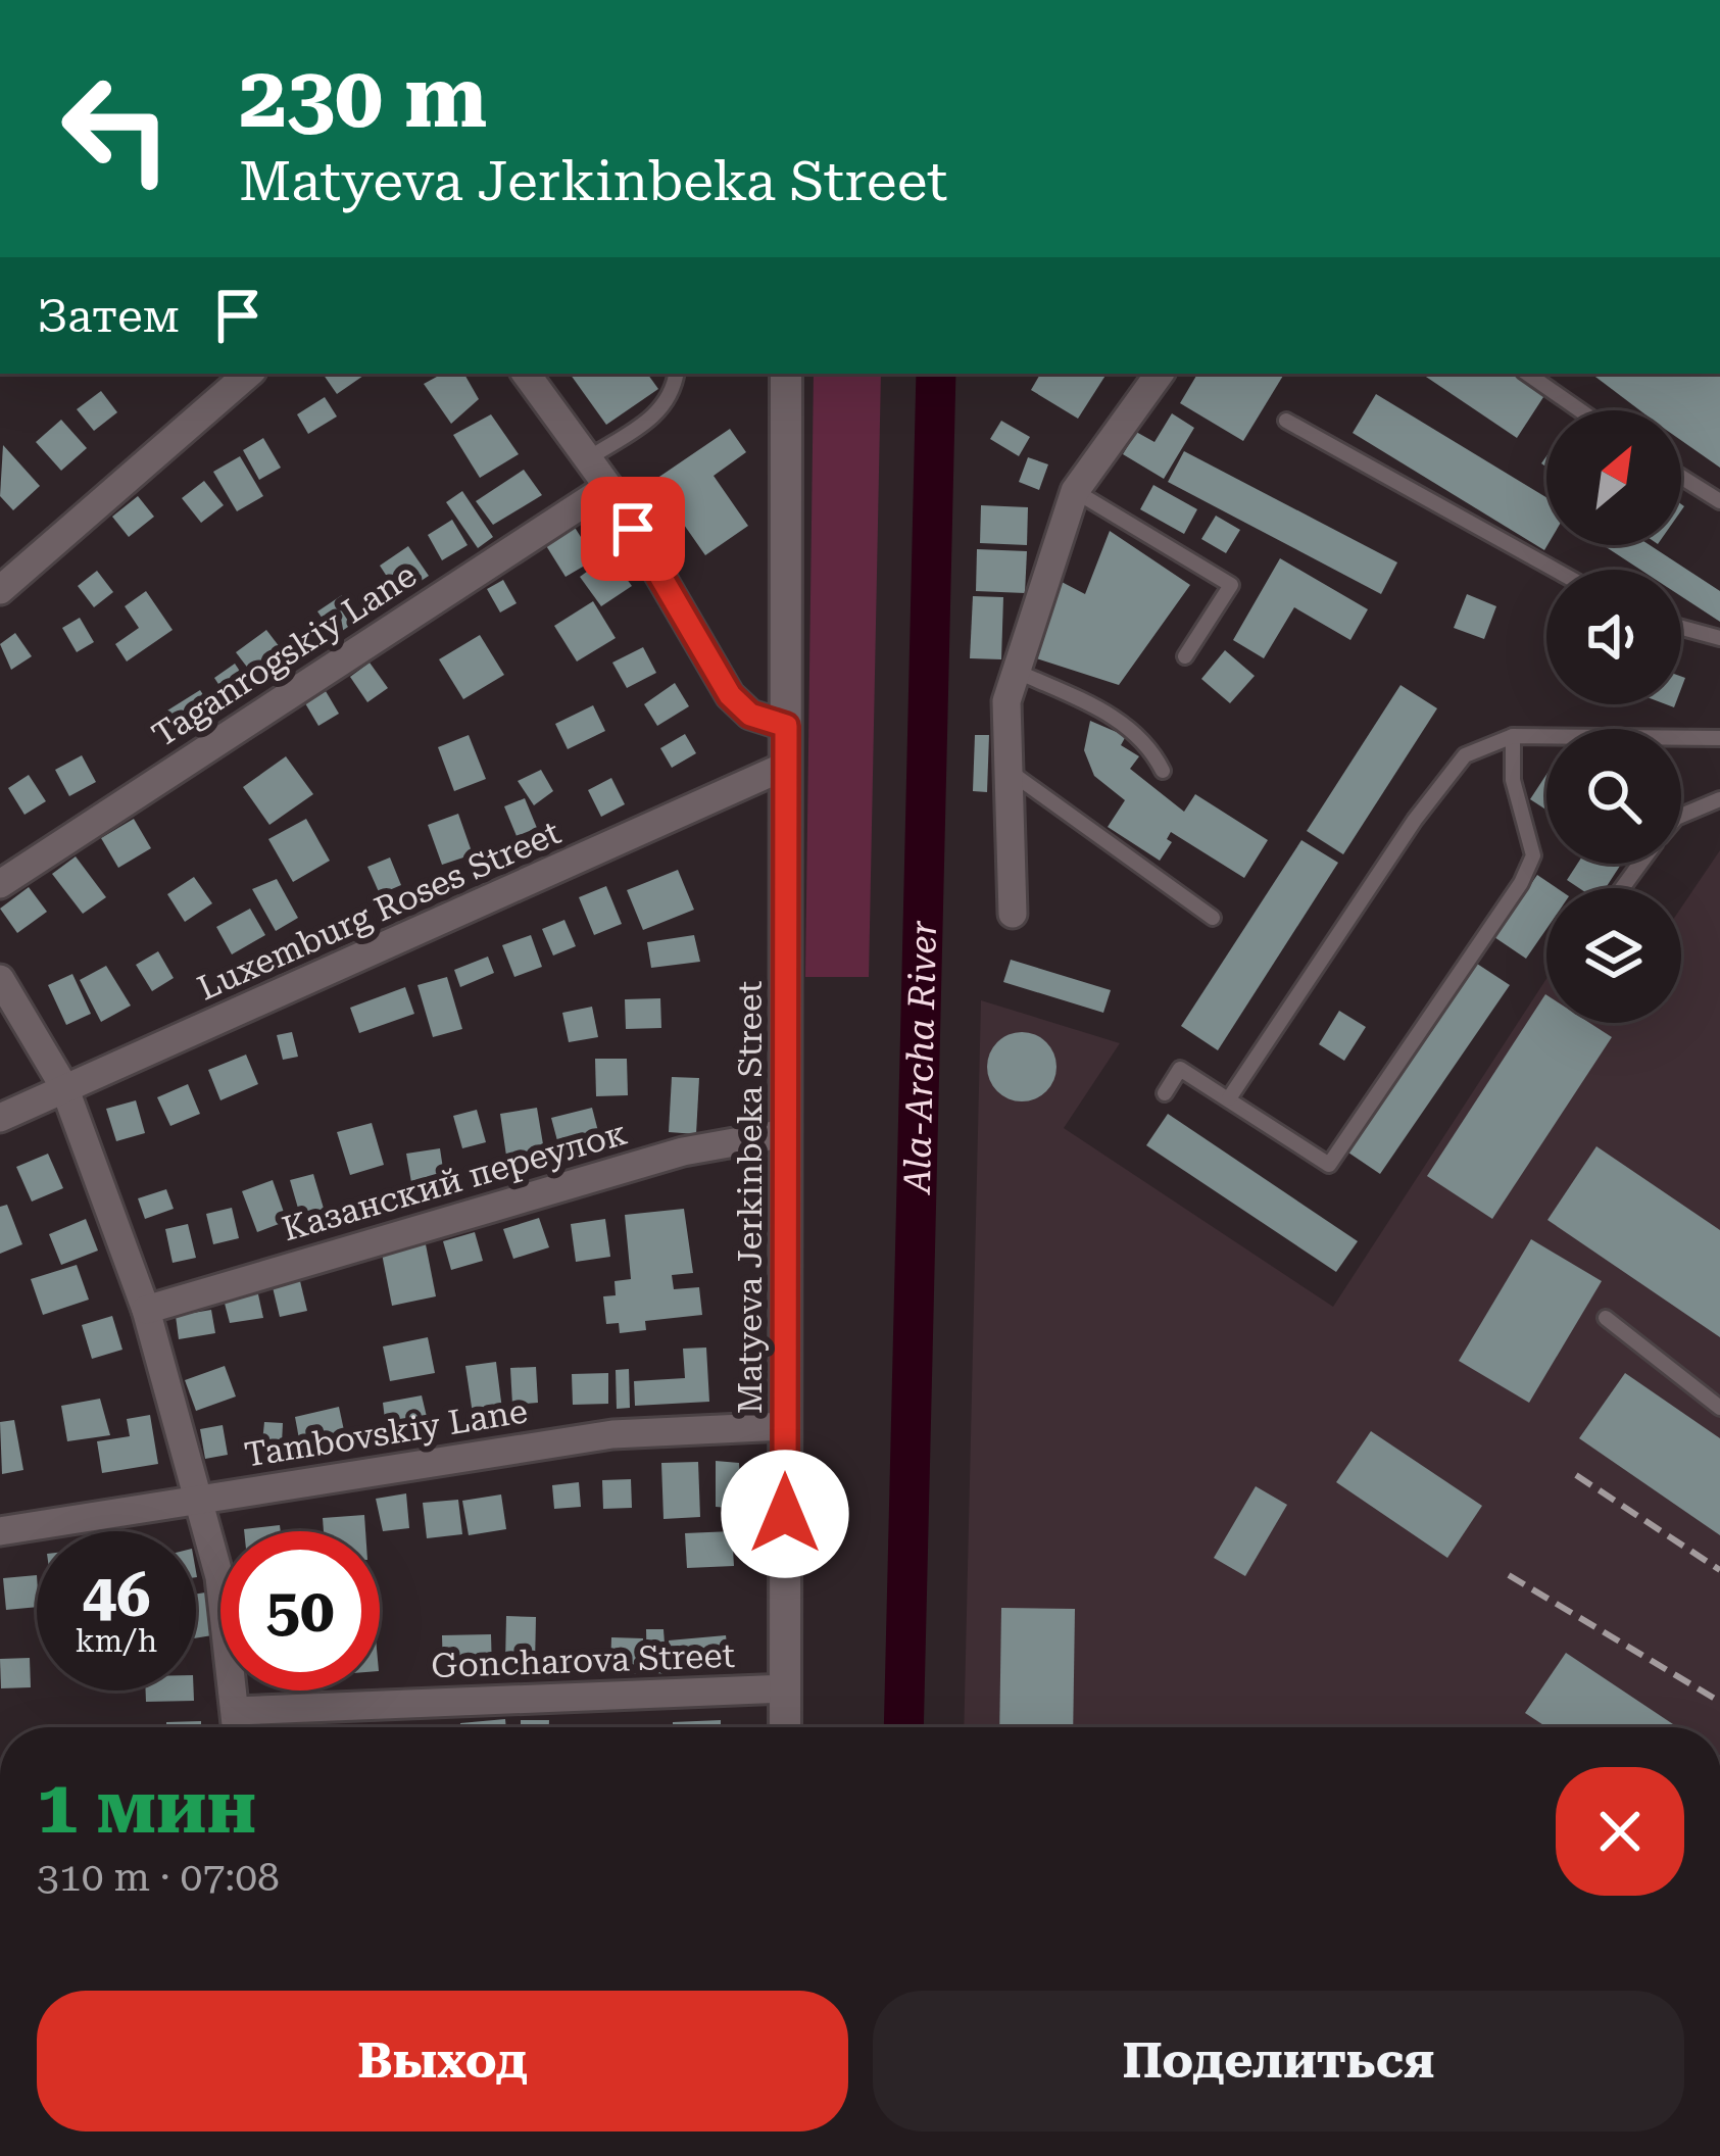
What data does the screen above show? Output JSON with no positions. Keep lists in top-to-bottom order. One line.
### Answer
{"streets":{"main road":["Matyeva Jerkinbeka Street"],"street":["Taganrogskiy Lane","Luxemburg Roses Street","Казанский переулок","Tambovskiy Lane","Goncharova Street"]},"crossings":[["Luxemburg Roses Street","Matyeva Jerkinbeka Street"],["Казанский переулок","Matyeva Jerkinbeka Street"],["Matyeva Jerkinbeka Street","Tambovskiy Lane"],["Matyeva Jerkinbeka Street","Goncharova Street"]],"water":["Ala-Archa River"],"north":"top right","page":{"turn":["230 m","Matyeva Jerkinbeka Street"],"then":"Затем","speed":"46 km/h","limit":"50","heading":["1 мин","310 m · 07:08"],"buttons":["Выход","Поделиться"]}}
